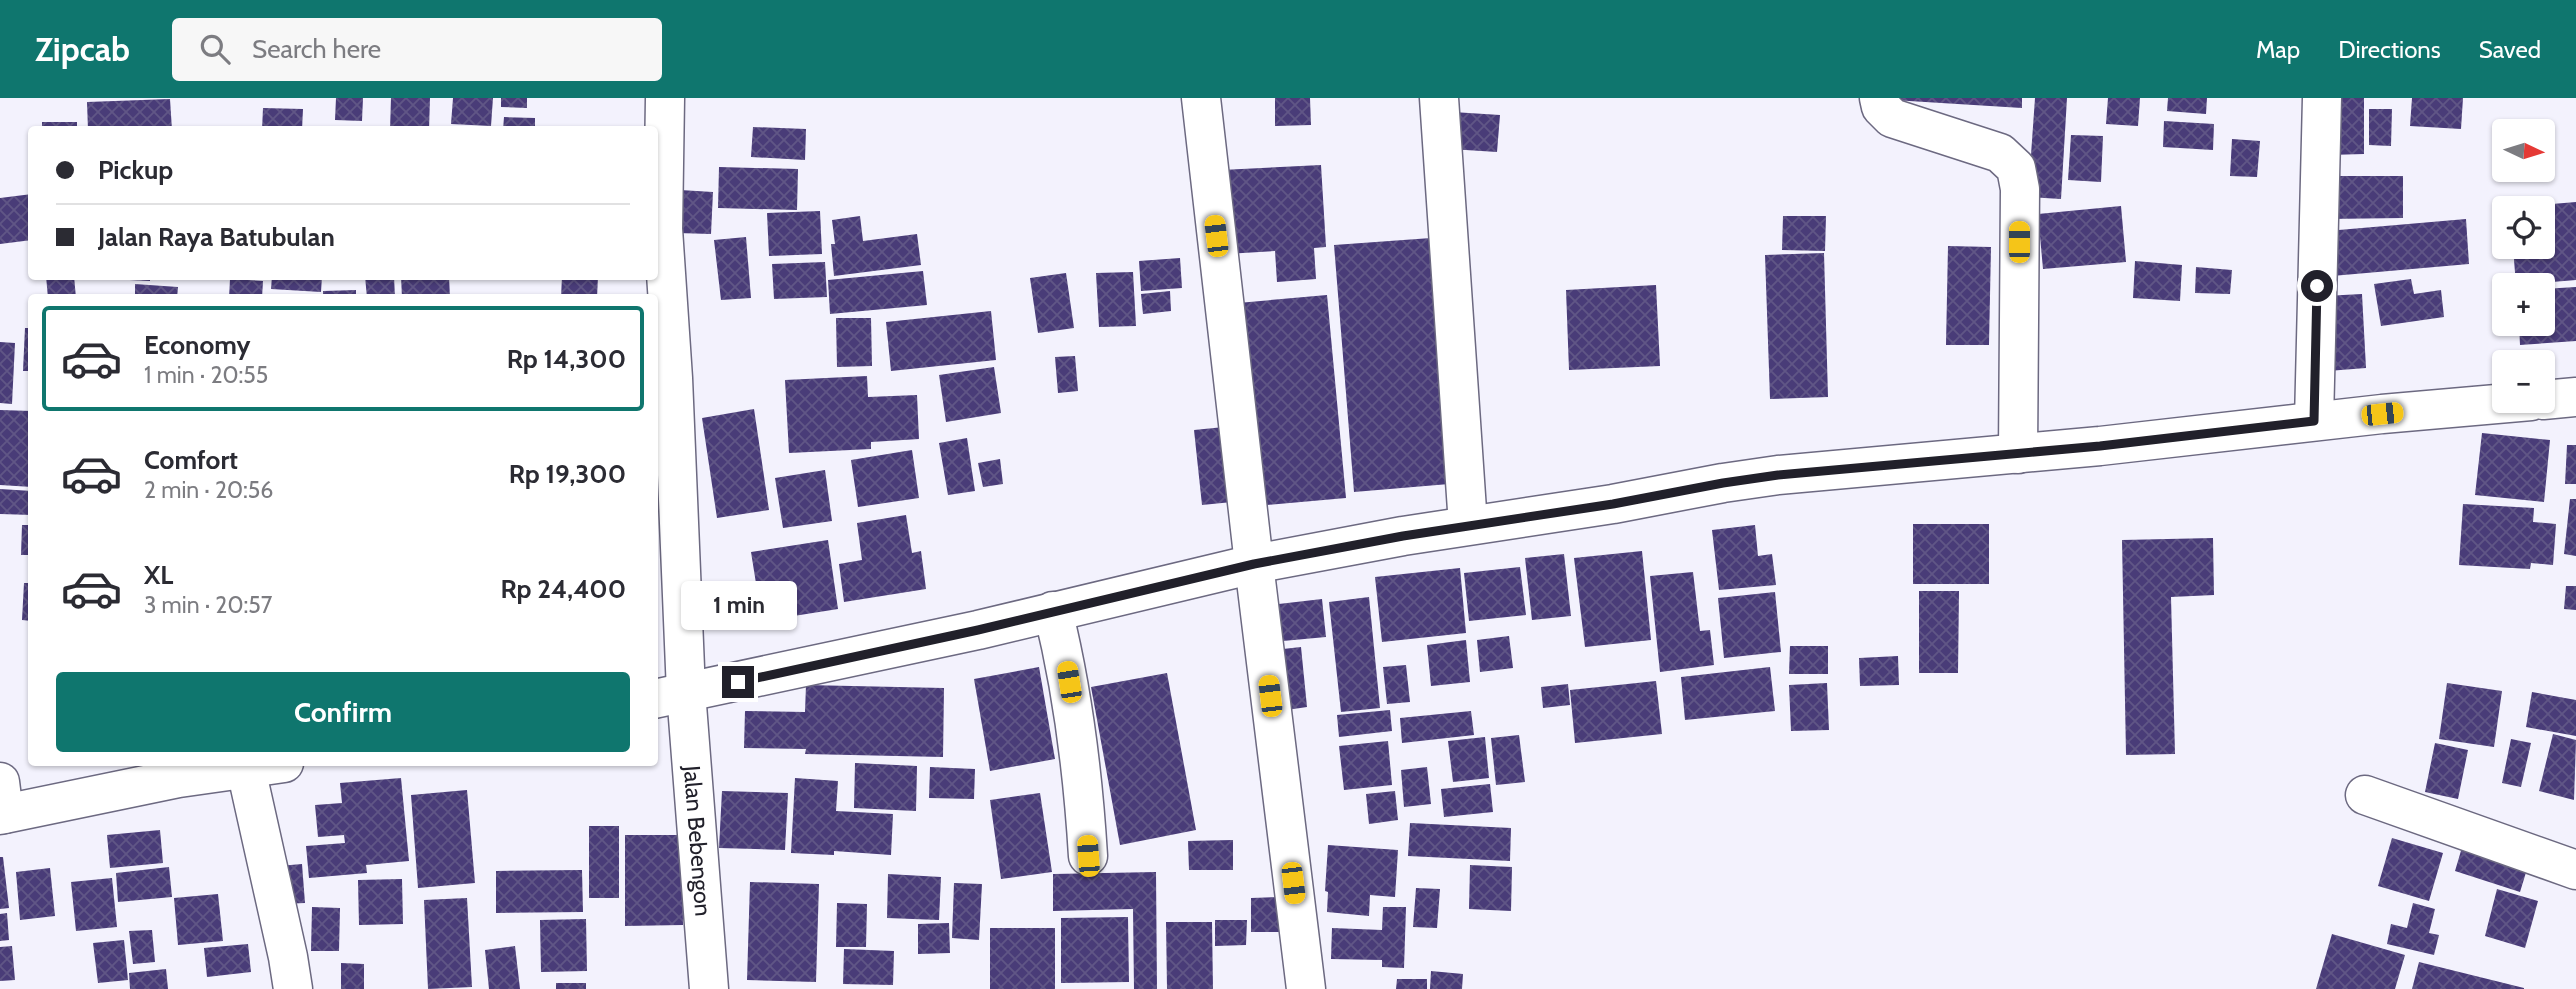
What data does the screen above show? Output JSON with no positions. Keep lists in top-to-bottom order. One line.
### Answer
{"streets":{"main road":["Jalan Bebengon"]},"north":"right","page":{"header":"Zipcab","search":"Search here","nav":["Map","Directions","Saved"],"map_buttons":["+","−"],"banner":["Pickup","Jalan Raya Batubulan"],"list":[{"name":"Economy","note":"1 min · 20:55","value":"Rp 14,300"},{"name":"Comfort","note":"2 min · 20:56","value":"Rp 19,300"},{"name":"XL","note":"3 min · 20:57","value":"Rp 24,400"}],"bubble":"1 min","buttons":"Confirm"}}
